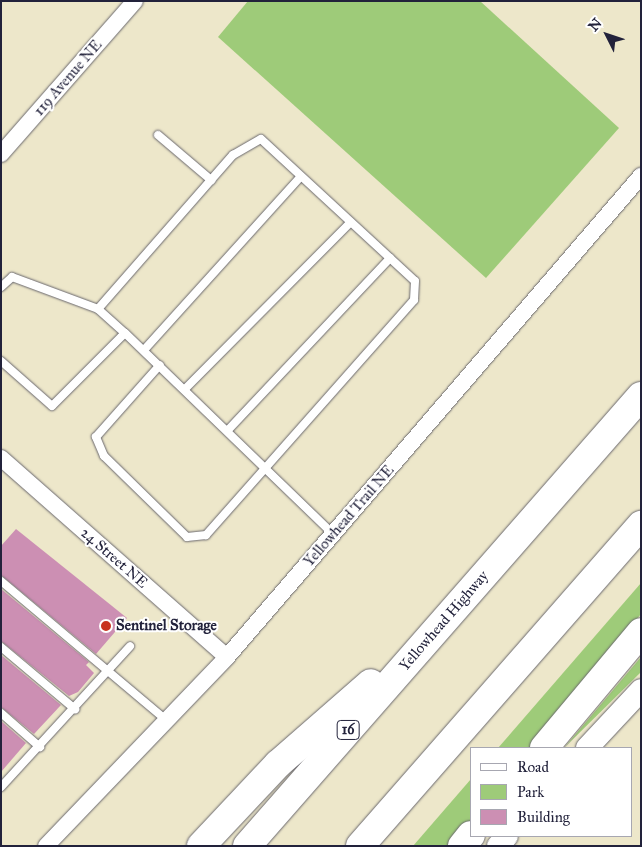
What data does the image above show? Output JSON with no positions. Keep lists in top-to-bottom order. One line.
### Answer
{"streets":{"highway":["Yellowhead Highway","16"],"street":["119 Avenue NE","Yellowhead Trail NE","24 Street NE"]},"crossings":[["Yellowhead Trail NE","24 Street NE"]],"places":["Sentinel Storage"],"legend":["Road","Park","Building"],"north":"top left"}
